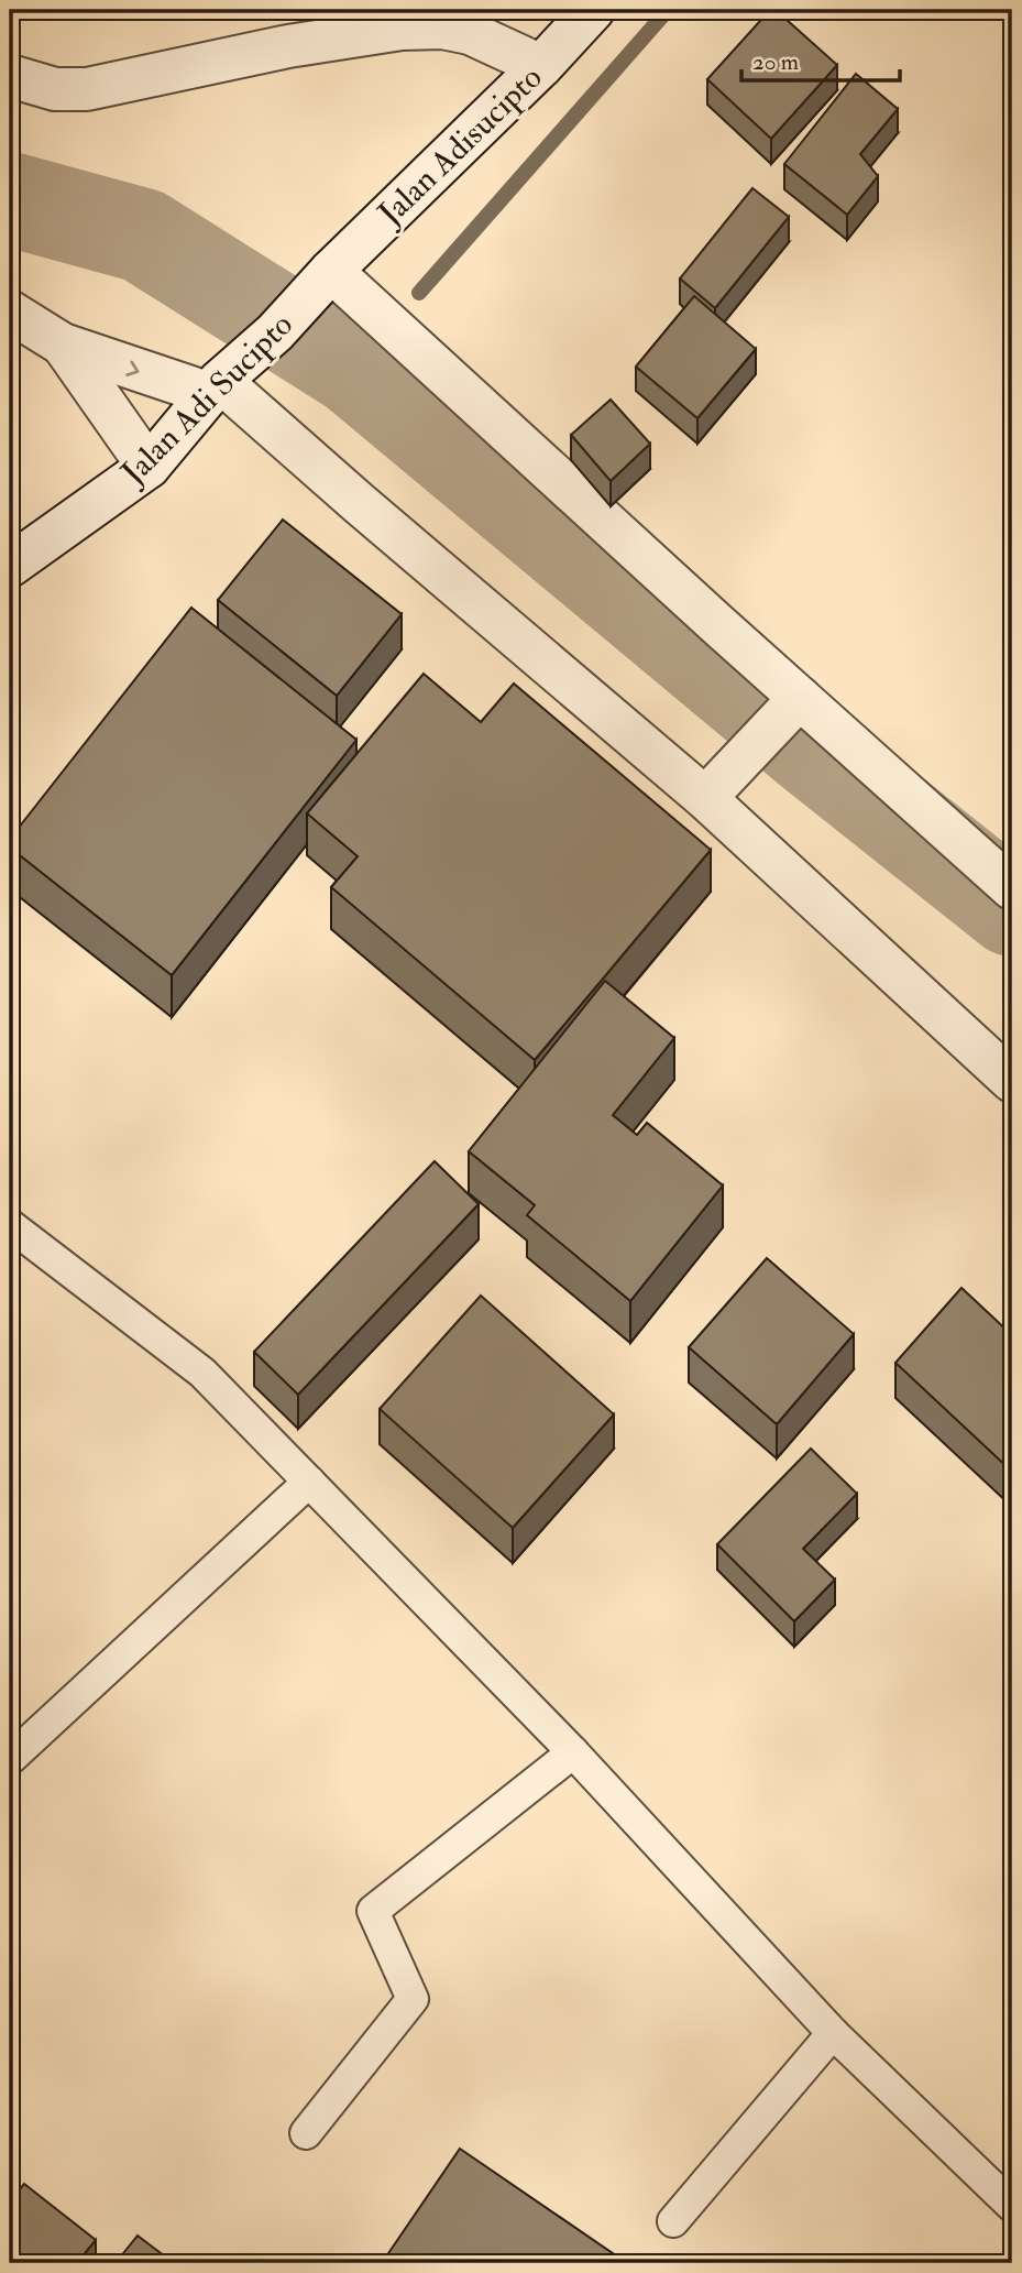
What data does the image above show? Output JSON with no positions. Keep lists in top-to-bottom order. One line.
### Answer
{"streets":{"street":["Jalan Adisucipto","Jalan Adi Sucipto"]},"crossings":[["Jalan Adisucipto","Jalan Adi Sucipto"]],"scale_bar":"20 m"}
